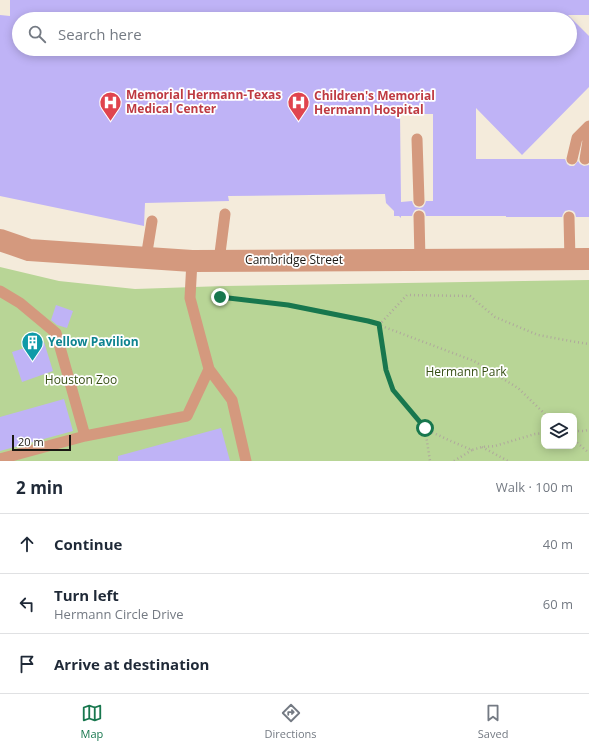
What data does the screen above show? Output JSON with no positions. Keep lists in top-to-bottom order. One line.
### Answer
{"streets":{"street":["Cambridge Street"]},"parks":["Hermann Park","Houston Zoo"],"places":{"hospital":["Memorial Hermann-Texas Medical Center","Children's Memorial Hermann Hospital"],"building":["Yellow Pavilion"]},"scale_bar":"20 m","page":{"search":"Search here","scale":"20 m","heading":["2 min","Walk · 100 m"],"list":[["Continue","40 m"],["Turn left","Hermann Circle Drive","60 m"],"Arrive at destination"],"nav":["Map","Directions","Saved"]}}
